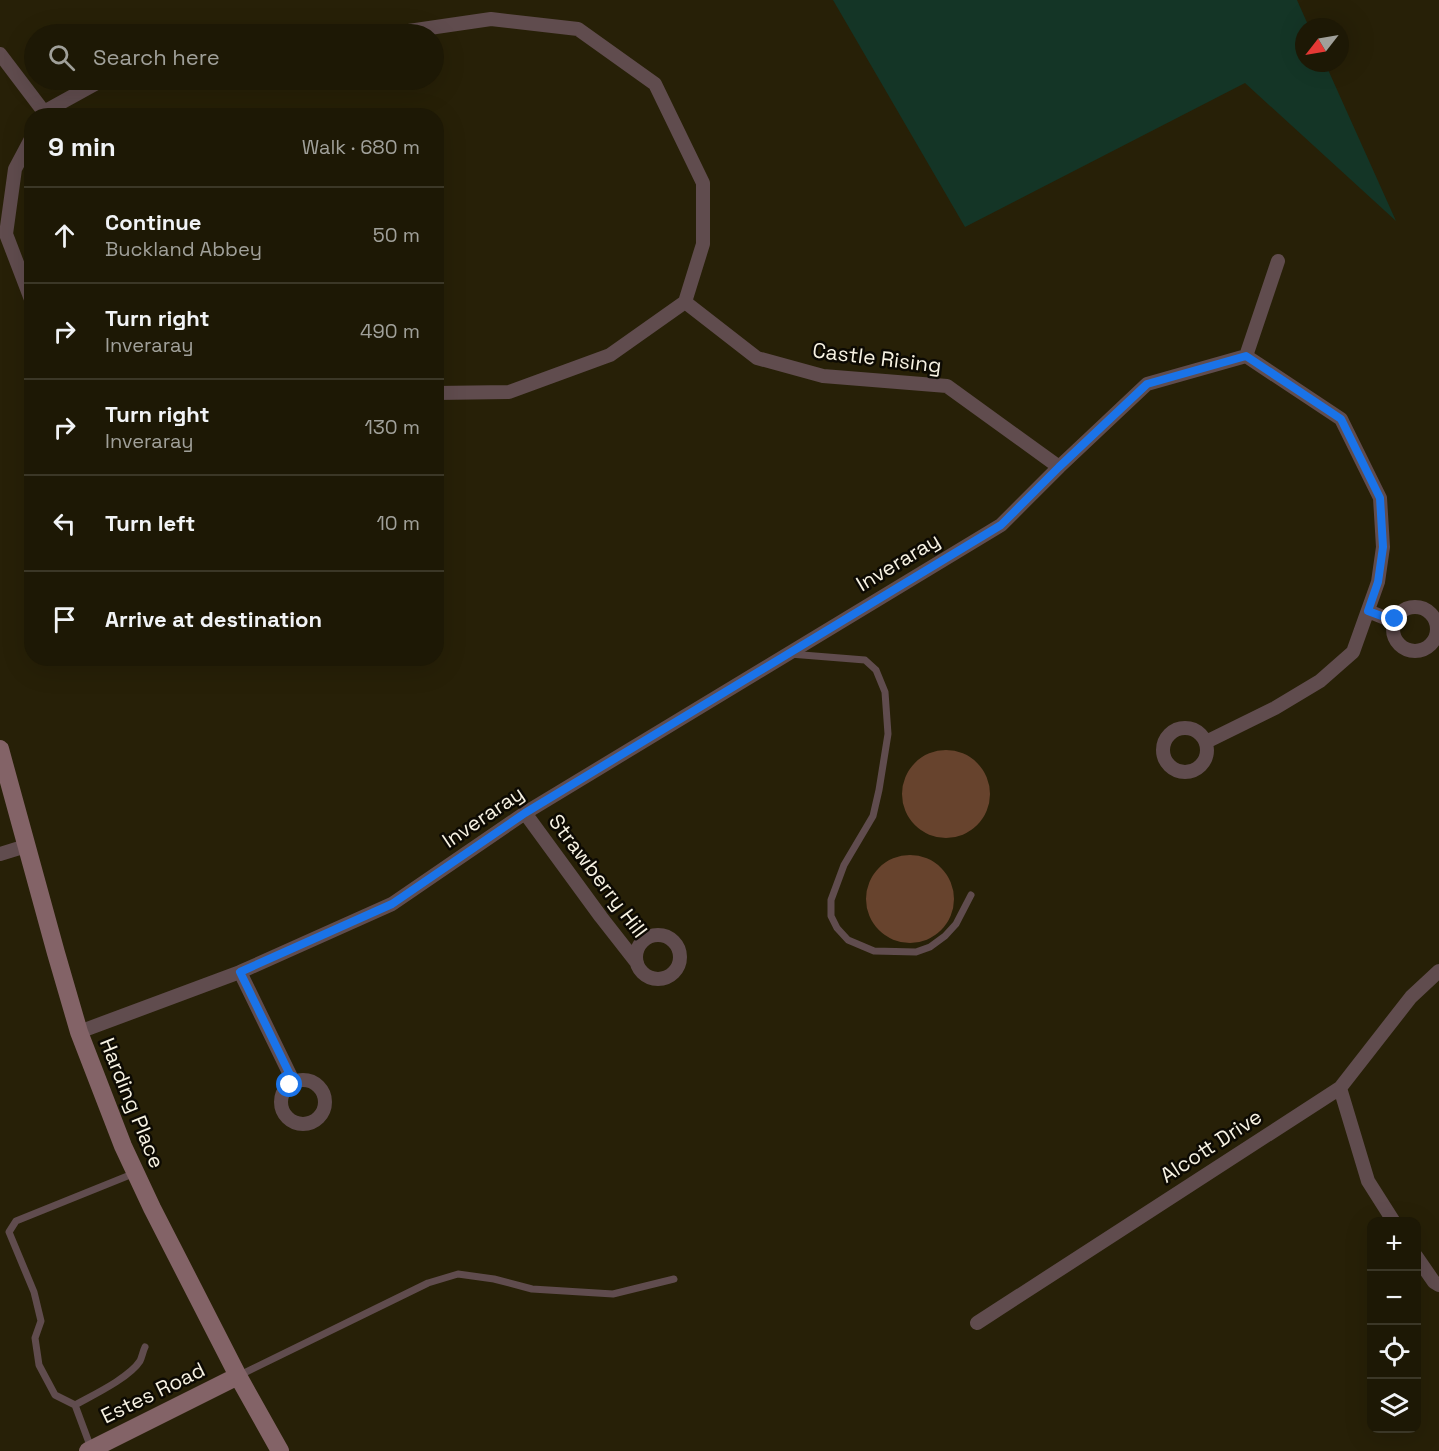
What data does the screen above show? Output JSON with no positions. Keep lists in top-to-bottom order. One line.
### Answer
{"streets":{"main road":["Harding Place","Estes Road"],"street":["Castle Rising","Inveraray","Strawberry Hill","Alcott Drive"]},"crossings":[["Castle Rising","Inveraray"],["Inveraray","Strawberry Hill"],["Inveraray","Harding Place"],["Harding Place","Estes Road"]],"north":"bottom left","page":{"search":"Search here","heading":["9 min","Walk · 680 m"],"list":[["Continue","Buckland Abbey","50 m"],["Turn right","Inveraray","490 m"],["Turn right","Inveraray","130 m"],["Turn left","10 m"],"Arrive at destination"],"map_buttons":["+","−"]}}
